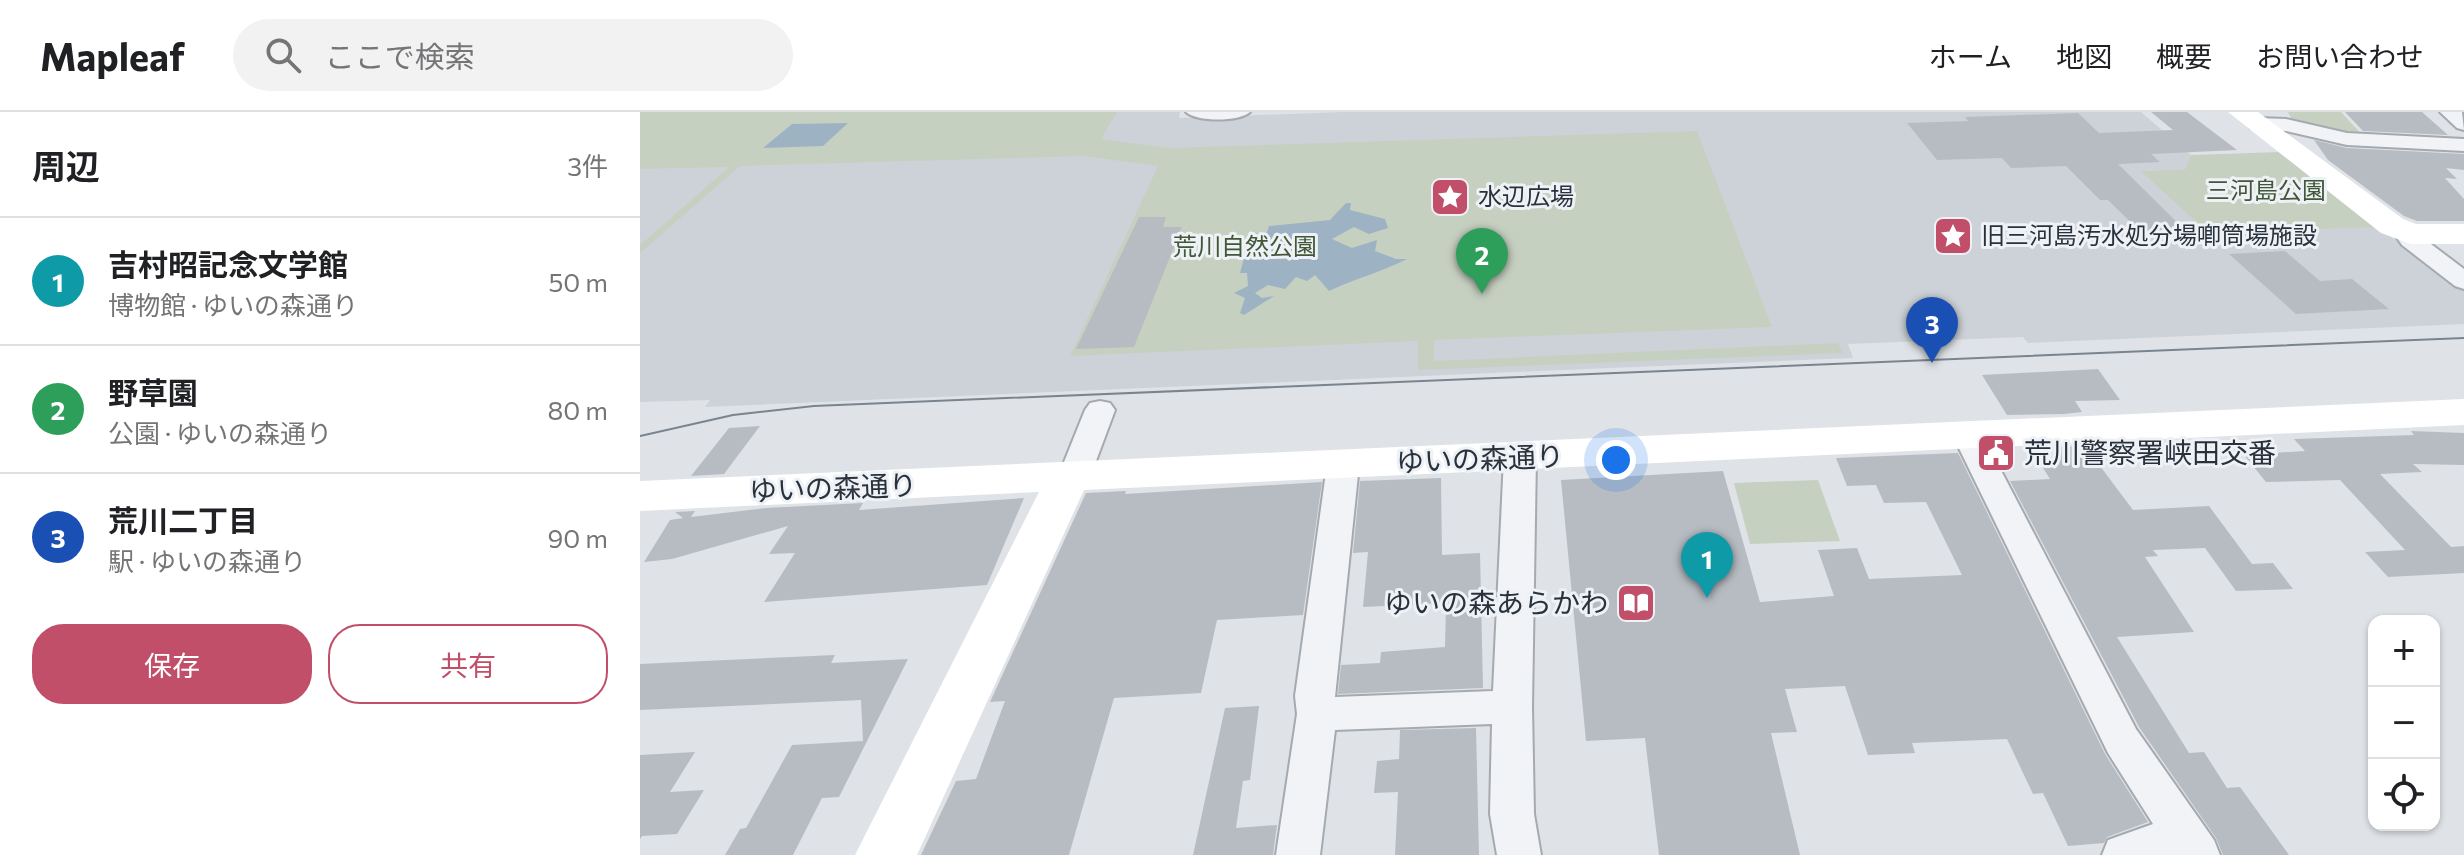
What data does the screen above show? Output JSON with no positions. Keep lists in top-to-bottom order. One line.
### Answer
{"streets":{"street":["ゆいの森通り"]},"parks":["三河島公園","荒川自然公園"],"places":{"place":["水辺広場","旧三河島汚水処分場喞筒場施設"],"public building":["荒川警察署峡田交番"],"library":["ゆいの森あらかわ"]},"page":{"header":"Mapleaf","search":"ここで検索","nav":["ホーム","地図","概要","お問い合わせ"],"heading":["周辺","3件"],"list":[{"mark":"1","name":"吉村昭記念文学館","note":"博物館 · ゆいの森通り","value":"50 m"},{"mark":"2","name":"野草園","note":"公園 · ゆいの森通り","value":"80 m"},{"mark":"3","name":"荒川二丁目","note":"駅 · ゆいの森通り","value":"90 m"}],"pins":["2","3","1"],"buttons":["保存","共有"],"map_buttons":["+","−"]}}
